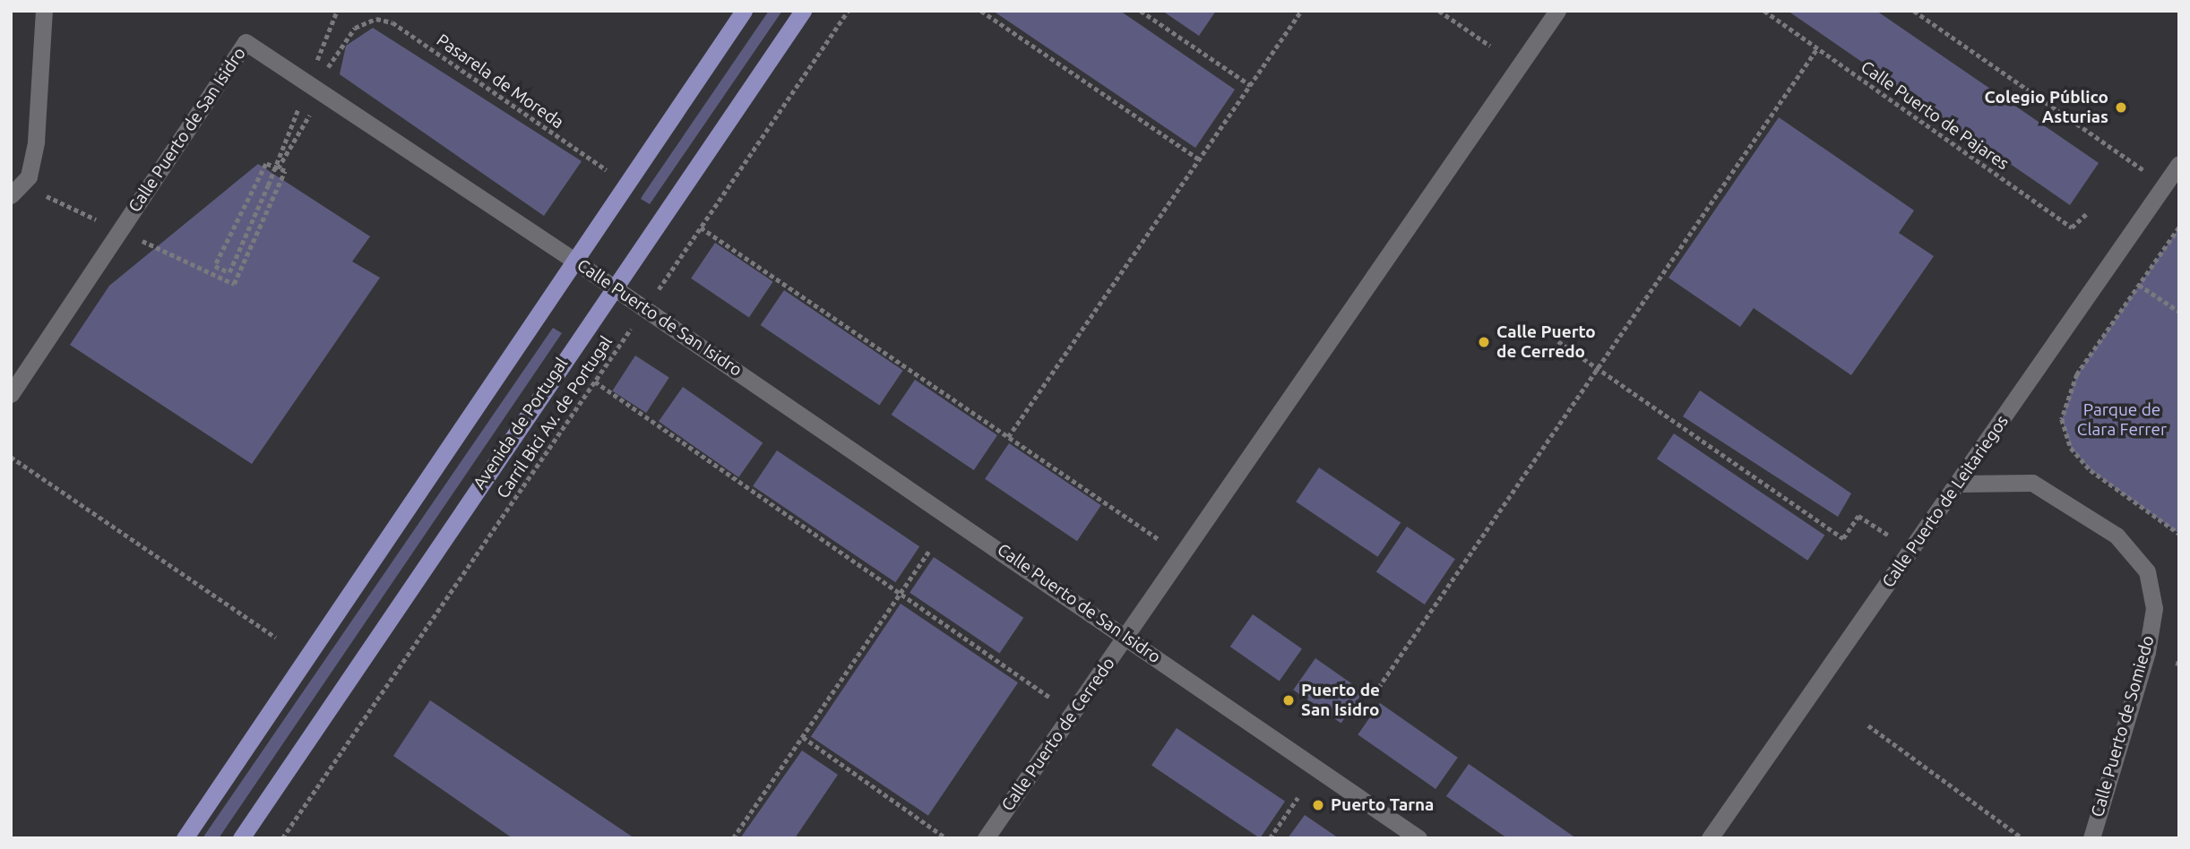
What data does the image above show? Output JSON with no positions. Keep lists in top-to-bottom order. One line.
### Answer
{"streets":{"main road":["Avenida de Portugal"],"street":["Calle Puerto de San Isidro","Calle Puerto de Leitariegos","Calle Puerto de Somiedo","Calle Puerto de Cerredo"],"path":["Pasarela de Moreda","Calle Puerto de Pajares","Carril Bici Av. de Portugal"]},"crossings":[["Calle Puerto de San Isidro","Carril Bici Av. de Portugal"],["Calle Puerto de San Isidro","Avenida de Portugal"],["Calle Puerto de San Isidro","Calle Puerto de Cerredo"],["Calle Puerto de Leitariegos","Calle Puerto de Somiedo"]],"parks":["Parque de Clara Ferrer"],"places":["Colegio Público Asturias","Calle Puerto de Cerredo","Puerto de San Isidro","Puerto Tarna"]}
